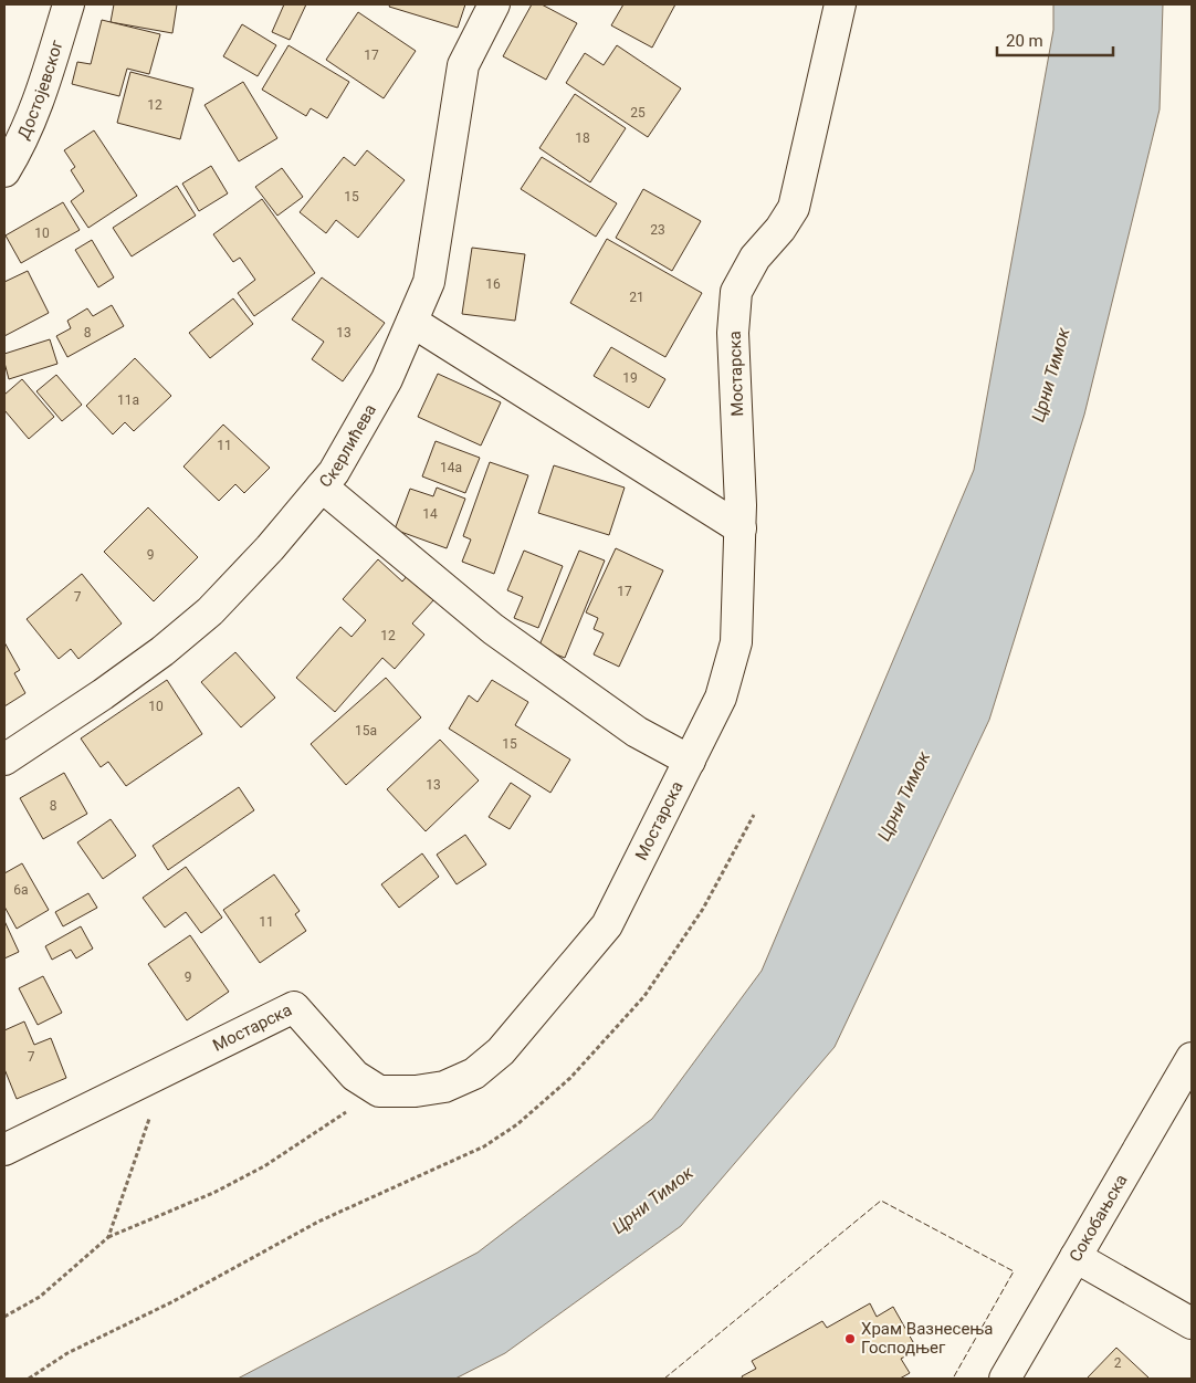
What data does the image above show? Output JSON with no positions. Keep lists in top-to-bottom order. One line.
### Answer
{"streets":{"street":["Достојевског","Мостарска","Скерлићева","Сокобањска"]},"water":["Црни Тимок"],"places":["Храм Вазнесења Господњег"],"house_numbers":["17","12","25","18","15","23","10","16","21","8","13","19","11a","11","14a","14","9","17","7","12","10","15a","15","13","8","6a","11","9","7","2"],"scale_bar":"20 m"}
